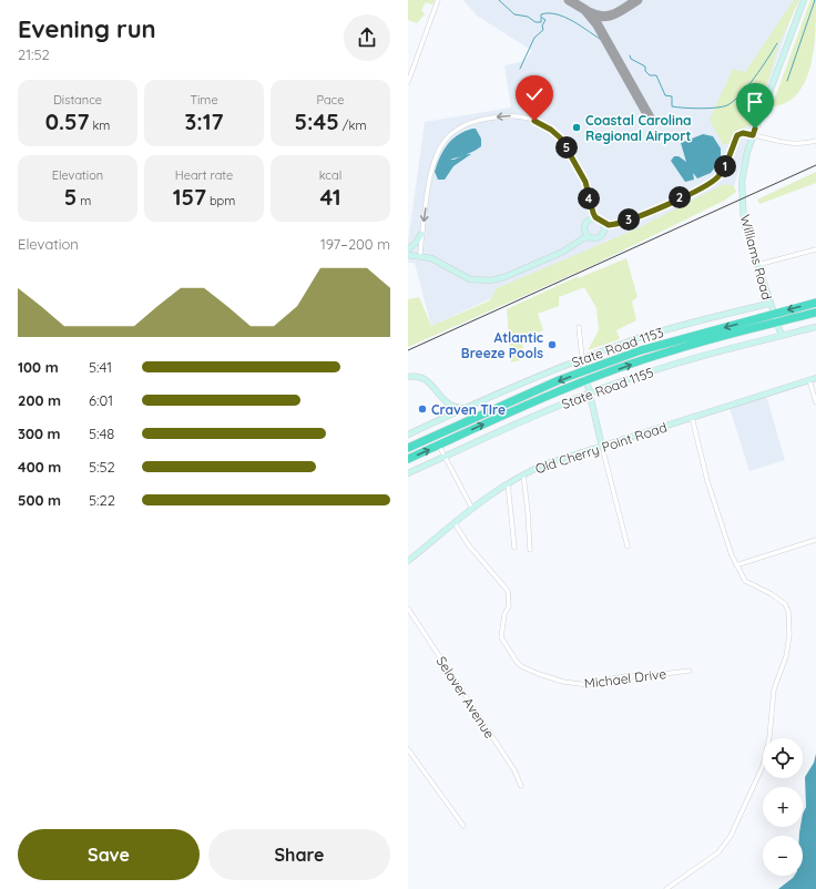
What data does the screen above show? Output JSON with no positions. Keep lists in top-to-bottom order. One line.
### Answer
{"streets":{"street":["Williams Road","State Road 1153","State Road 1155","Old Cherry Point Road","Michael Drive","Selover Avenue"]},"crossings":[["Williams Road","State Road 1153"],["Williams Road","State Road 1155"],["Old Cherry Point Road","Michael Drive"]],"places":["Coastal Carolina Regional Airport","Atlantic Breeze Pools","Craven TIre"],"page":{"heading":["Evening run","21:52"],"stats":[["Distance","0.57 km"],["Time","3:17"],["Pace","5:45 /km"],["Elevation","5 m"],["Heart rate","157 bpm"],["kcal","41"]],"pins":["5","1","2","4","3"],"chart":["Elevation","197–200 m"],"list":[{"name":"100 m","note":"5:41"},{"name":"200 m","note":"6:01"},{"name":"300 m","note":"5:48"},{"name":"400 m","note":"5:52"},{"name":"500 m","note":"5:22"}],"map_buttons":["+","−"],"buttons":["Save","Share"]}}
